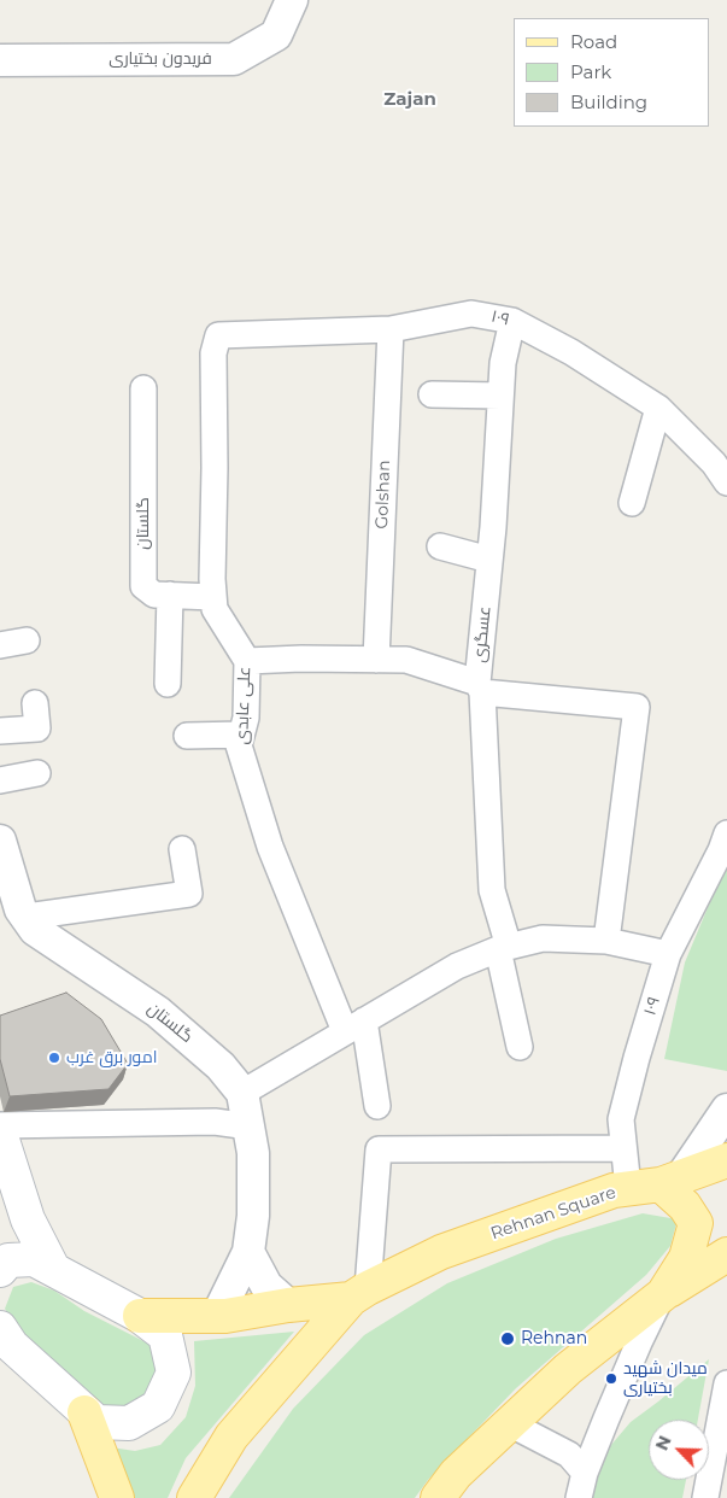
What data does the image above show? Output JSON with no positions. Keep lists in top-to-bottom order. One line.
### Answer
{"streets":{"main road":["Rehnan Square"],"street":["فریدون بختیاری","۱۰۹","Golshan","گلستان","عسگری","علی عابدی"]},"crossings":[["۱۰۹","Golshan"],["۱۰۹","عسگری"],["۱۰۹","علی عابدی"],["۱۰۹","Rehnan Square"],["گلستان","علی عابدی"]],"districts":["Zajan"],"places":["امور برق غرب","Rehnan","میدان شهید بختیاری"],"legend":["Road","Park","Building"],"north":"top left"}
